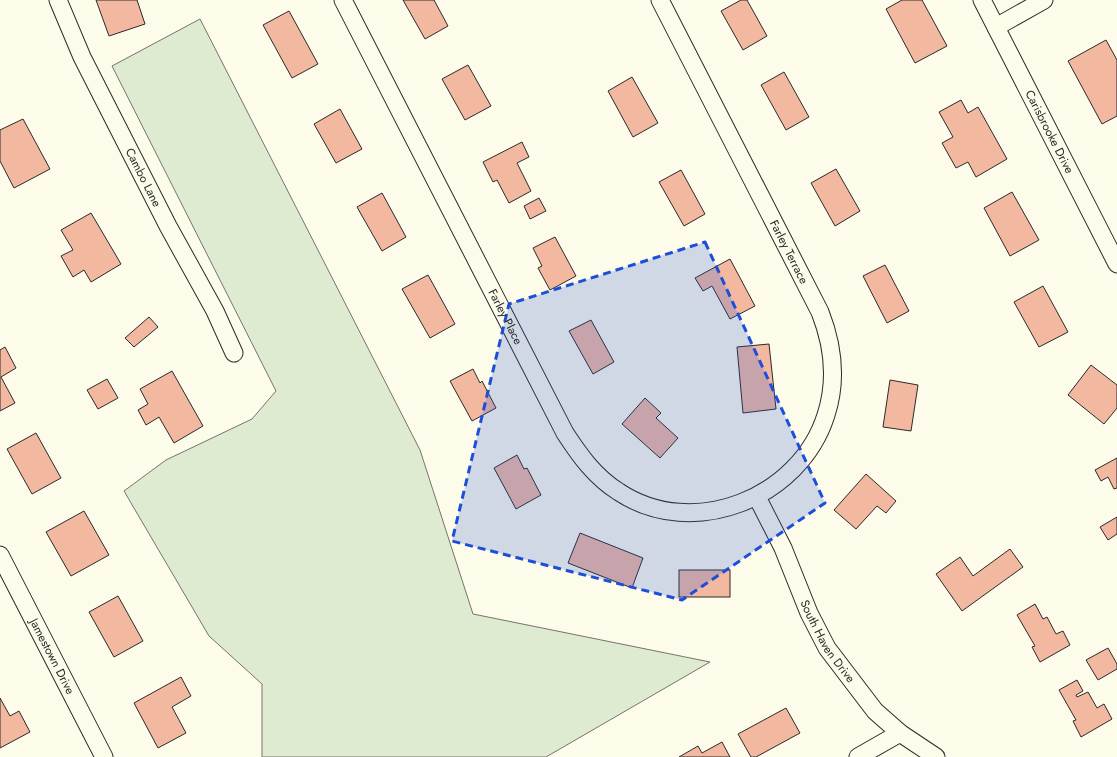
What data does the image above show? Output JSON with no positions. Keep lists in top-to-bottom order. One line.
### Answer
{"streets":{"street":["Carisbrooke Drive","Cambo Lane","Farley Terrace","Farley Place","South Haven Drive","Jamestown Drive"]},"crossings":[["Farley Terrace","Farley Place"],["Farley Terrace","South Haven Drive"],["Farley Place","South Haven Drive"]]}
